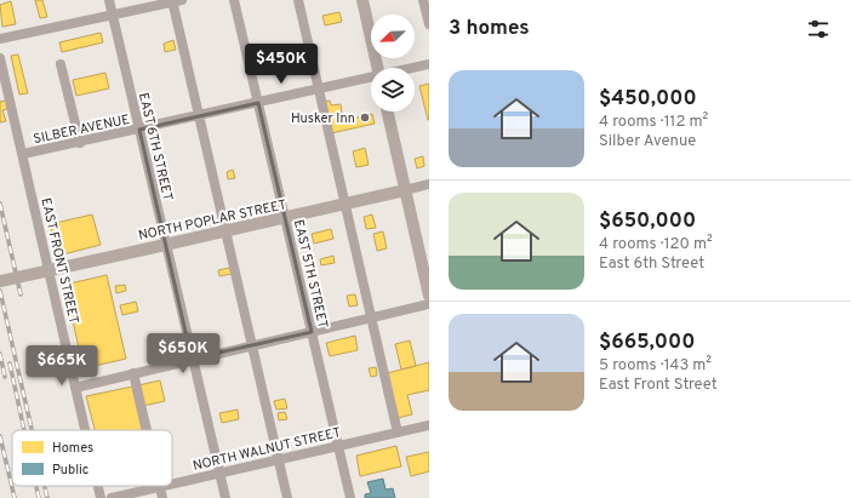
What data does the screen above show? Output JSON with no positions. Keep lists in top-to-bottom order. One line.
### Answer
{"streets":{"main road":["NORTH POPLAR STREET"],"street":["SILBER AVENUE","EAST 6TH STREET","EAST FRONT STREET","EAST 5TH STREET","NORTH WALNUT STREET"]},"crossings":[["SILBER AVENUE","EAST 6TH STREET"],["SILBER AVENUE","EAST FRONT STREET"],["SILBER AVENUE","EAST 5TH STREET"],["EAST 6TH STREET","NORTH POPLAR STREET"],["EAST 6TH STREET","NORTH WALNUT STREET"],["NORTH POPLAR STREET","EAST 5TH STREET"],["EAST 5TH STREET","NORTH WALNUT STREET"]],"places":["Husker Inn"],"legend":["Homes","Public"],"north":"bottom left","page":{"heading":"3 homes","price":["$450K","$650K","$665K"],"list":[{"name":"$450,000","note":"4 rooms · 112 m² · Silber Avenue"},{"name":"$650,000","note":"4 rooms · 120 m² · East 6th Street"},{"name":"$665,000","note":"5 rooms · 143 m² · East Front Street"}]}}
